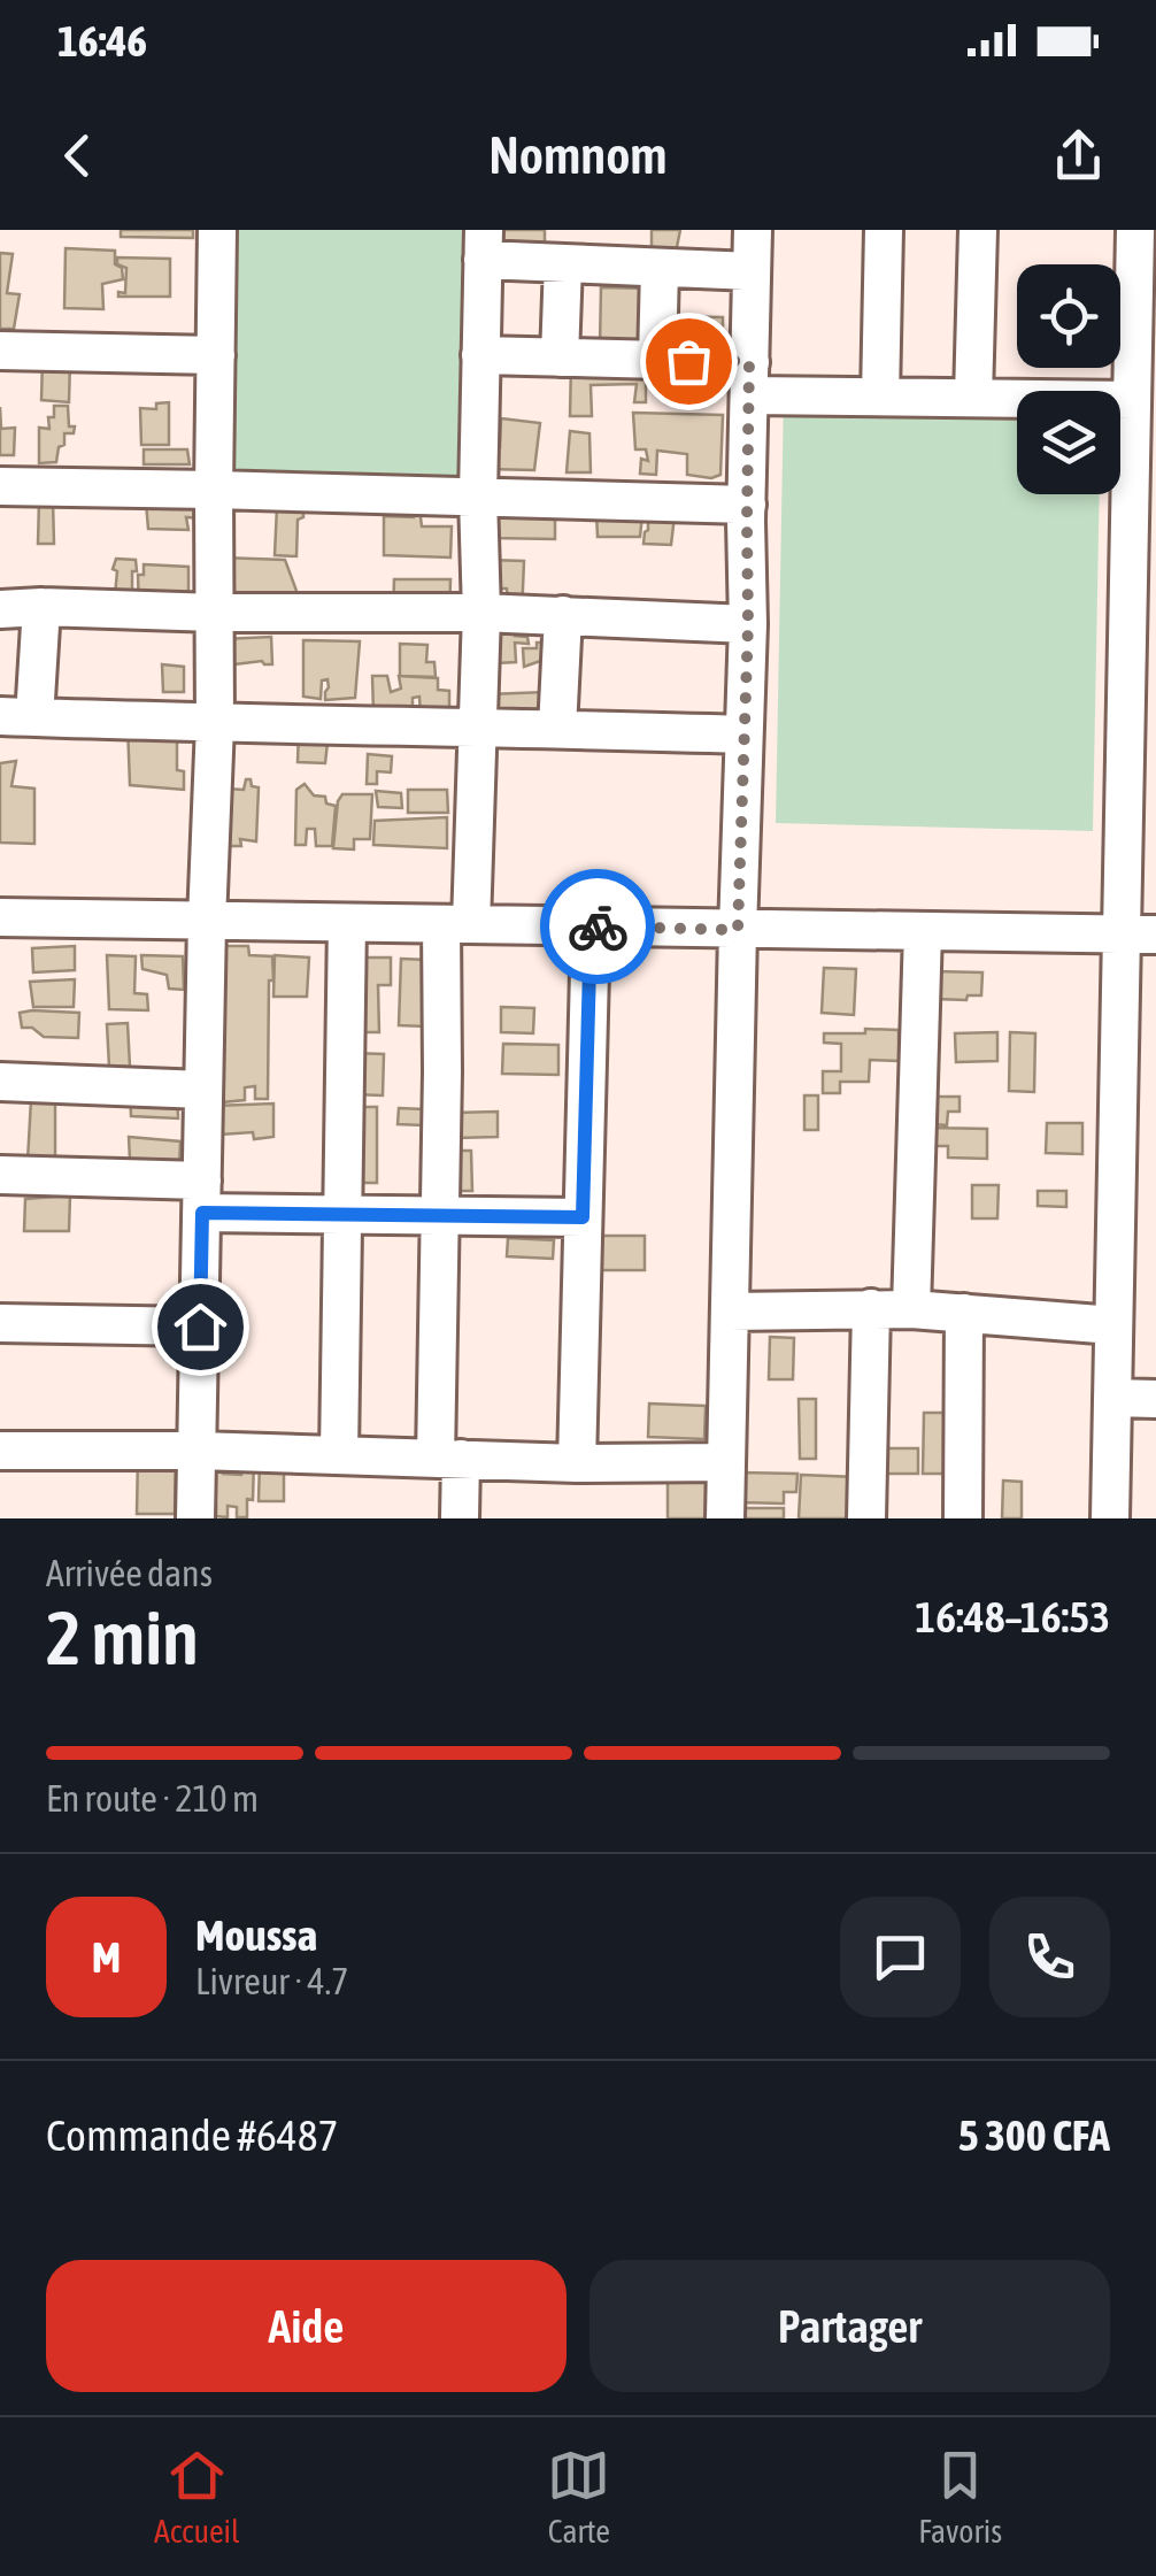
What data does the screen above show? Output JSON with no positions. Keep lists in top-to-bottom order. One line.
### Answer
{"page":{"status":"16:46","header":"Nomnom","heading":["2 min","Arrivée dans","16:48–16:53"],"panel":["Moussa","Livreur · 4.7","Commande #6487","5 300 CFA"],"bar":"En route · 210 m","round":"M","buttons":["Aide","Partager"],"tabs":["Accueil","Carte","Favoris"]}}
